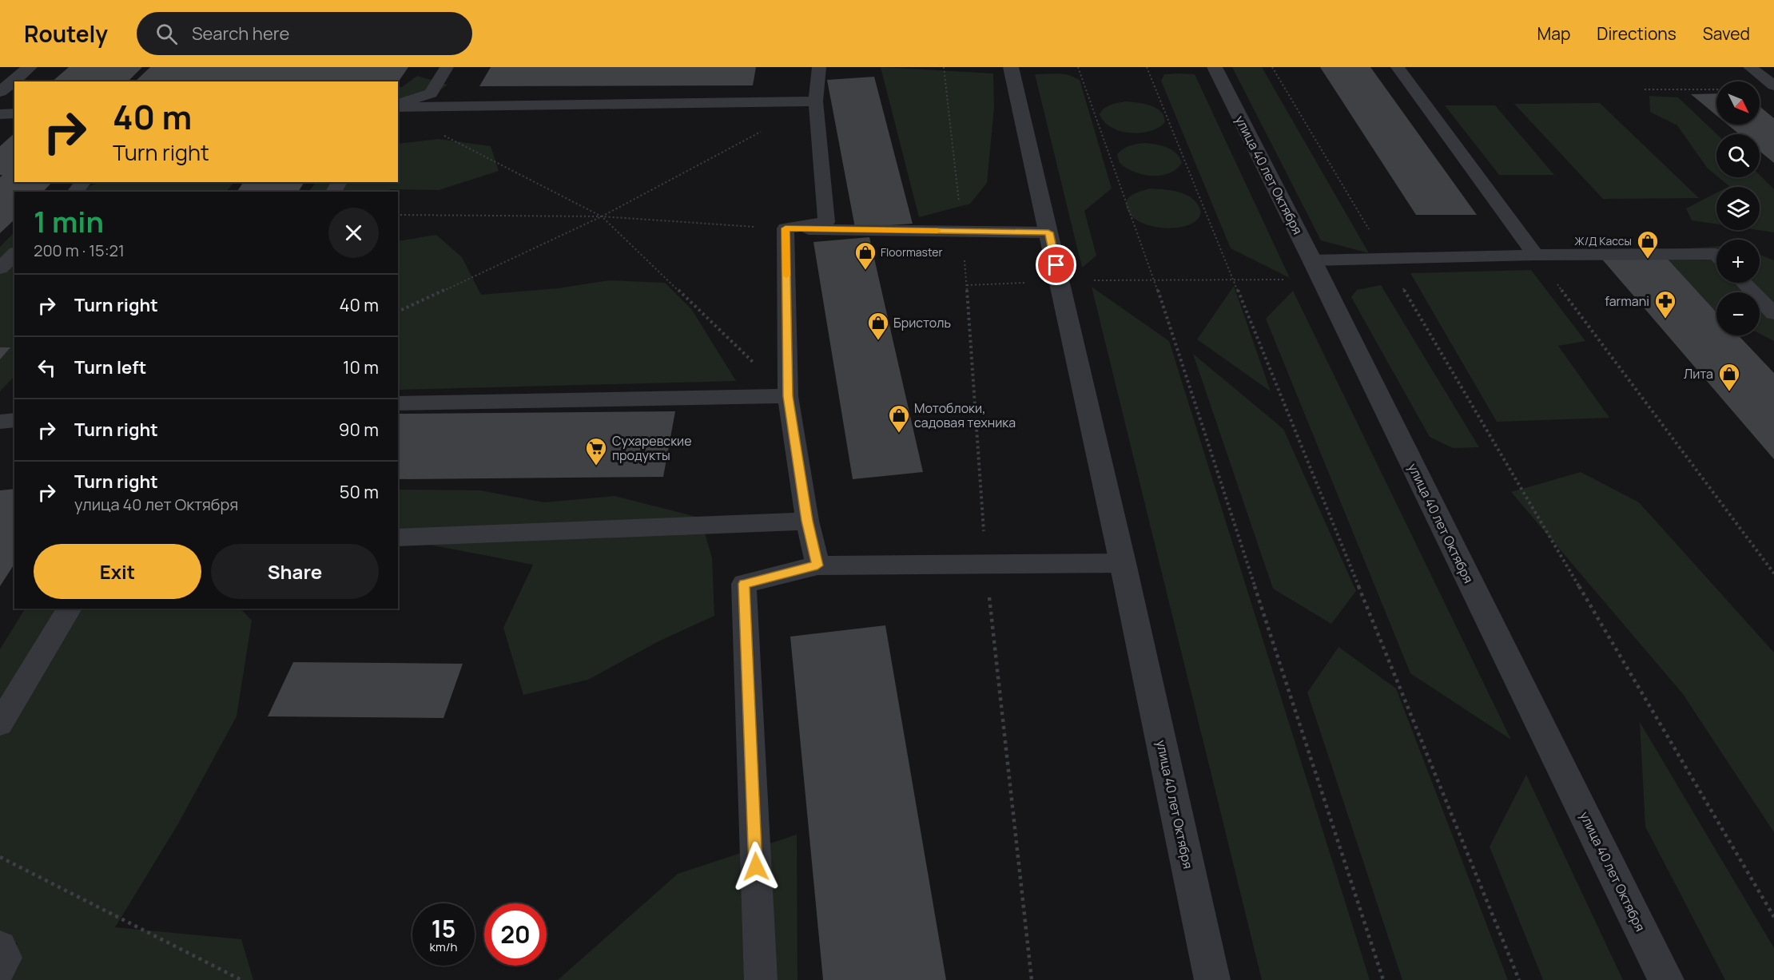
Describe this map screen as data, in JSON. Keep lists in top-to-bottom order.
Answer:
{
  "streets": {
    "street": ["улица 40 лет Октября"]
  },
  "places": {
    "shop": [
      "Ж/Д Кассы",
      "Floormaster",
      "Бристоль",
      "Лита",
      "Мотоблоки, садовая техника"
    ],
    "pharmacy": ["farmani"],
    "supermarket": ["Сухаревские продукты"]
  },
  "north": "bottom right",
  "page": {
    "header": "Routely",
    "search": "Search here",
    "nav": ["Map", "Directions", "Saved"],
    "map_buttons": ["+", "−"],
    "turn": ["40 m", "Turn right"],
    "heading": ["1 min", "200 m · 15:21"],
    "list": [
      {
        "name": "Turn right",
        "value": "40 m"
      },
      {
        "name": "Turn left",
        "value": "10 m"
      },
      {
        "name": "Turn right",
        "value": "90 m"
      },
      {
        "name": "Turn right",
        "note": "улица 40 лет Октября",
        "value": "50 m"
      }
    ],
    "buttons": ["Exit", "Share"],
    "speed": "15 km/h",
    "limit": "20"
  }
}
